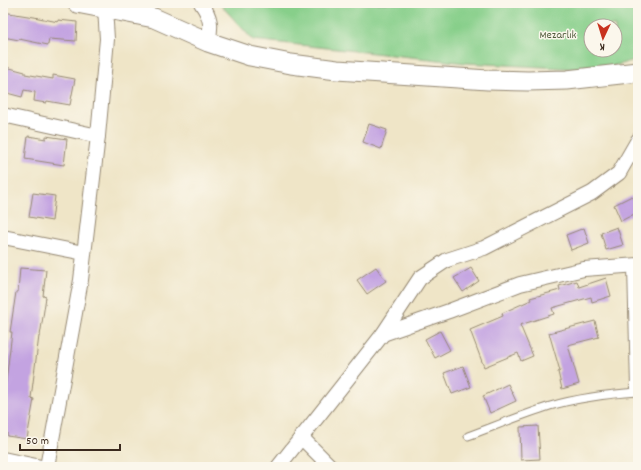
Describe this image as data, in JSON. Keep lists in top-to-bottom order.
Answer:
{
  "parks": ["Mezarlık"],
  "scale_bar": "50 m",
  "north": "bottom"
}
